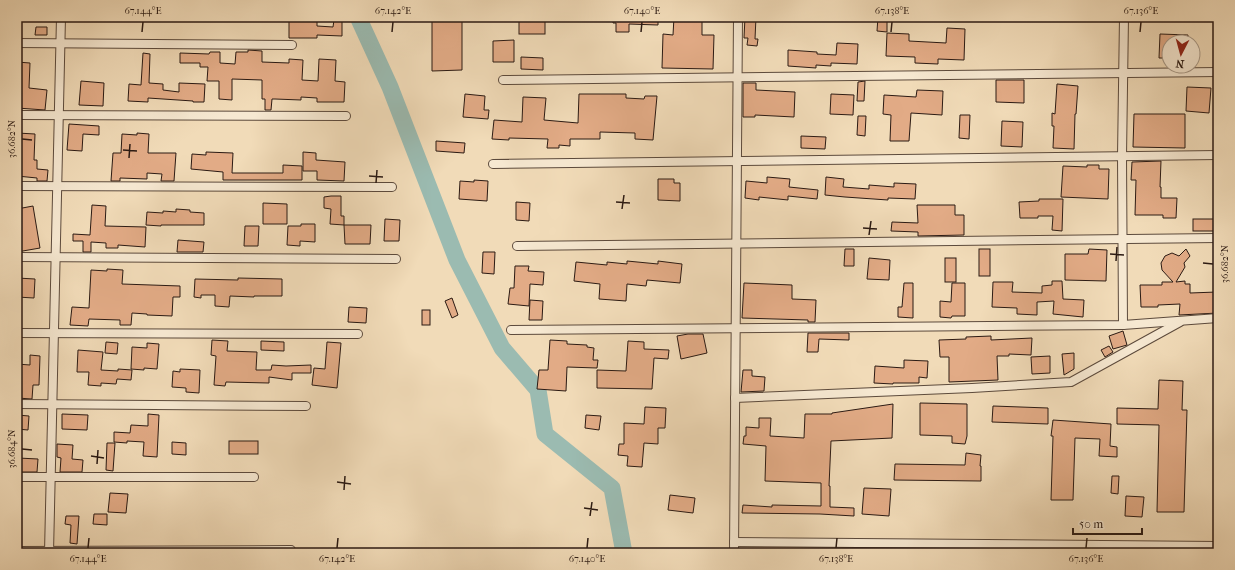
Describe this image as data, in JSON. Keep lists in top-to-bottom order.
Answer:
{
  "scale_bar": "50 m",
  "north": "bottom",
  "coordinates": [
    "67.144°E",
    "67.142°E",
    "67.140°E",
    "67.138°E",
    "67.136°E",
    "36.682°N",
    "36.684°N"
  ]
}
